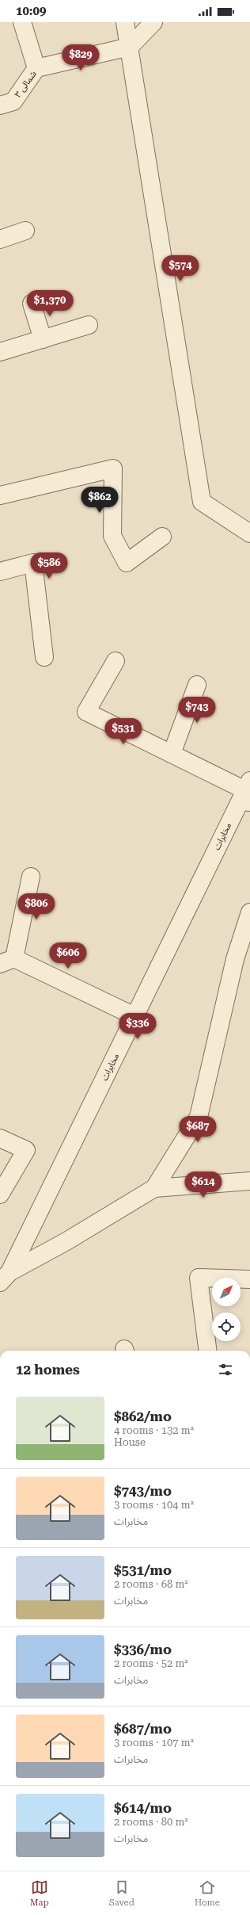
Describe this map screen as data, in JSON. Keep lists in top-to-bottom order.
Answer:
{
  "streets": {
    "street": ["۳ شمالی", "مخابرات"]
  },
  "north": "top right",
  "page": {
    "status": "10:09",
    "price": [
      "$829",
      "$574",
      "$1,370",
      "$862",
      "$586",
      "$743",
      "$531",
      "$806",
      "$606",
      "$336",
      "$687",
      "$614"
    ],
    "heading": "12 homes",
    "list": [
      {
        "name": "$862/mo",
        "note": "4 rooms · 132 m² · House"
      },
      {
        "name": "$743/mo",
        "note": "3 rooms · 104 m² · مخابرات"
      },
      {
        "name": "$531/mo",
        "note": "2 rooms · 68 m² · مخابرات"
      },
      {
        "name": "$336/mo",
        "note": "2 rooms · 52 m² · مخابرات"
      },
      {
        "name": "$687/mo",
        "note": "3 rooms · 107 m² · مخابرات"
      },
      {
        "name": "$614/mo",
        "note": "2 rooms · 80 m² · مخابرات"
      }
    ],
    "tabs": ["Map", "Saved", "Home"]
  }
}
